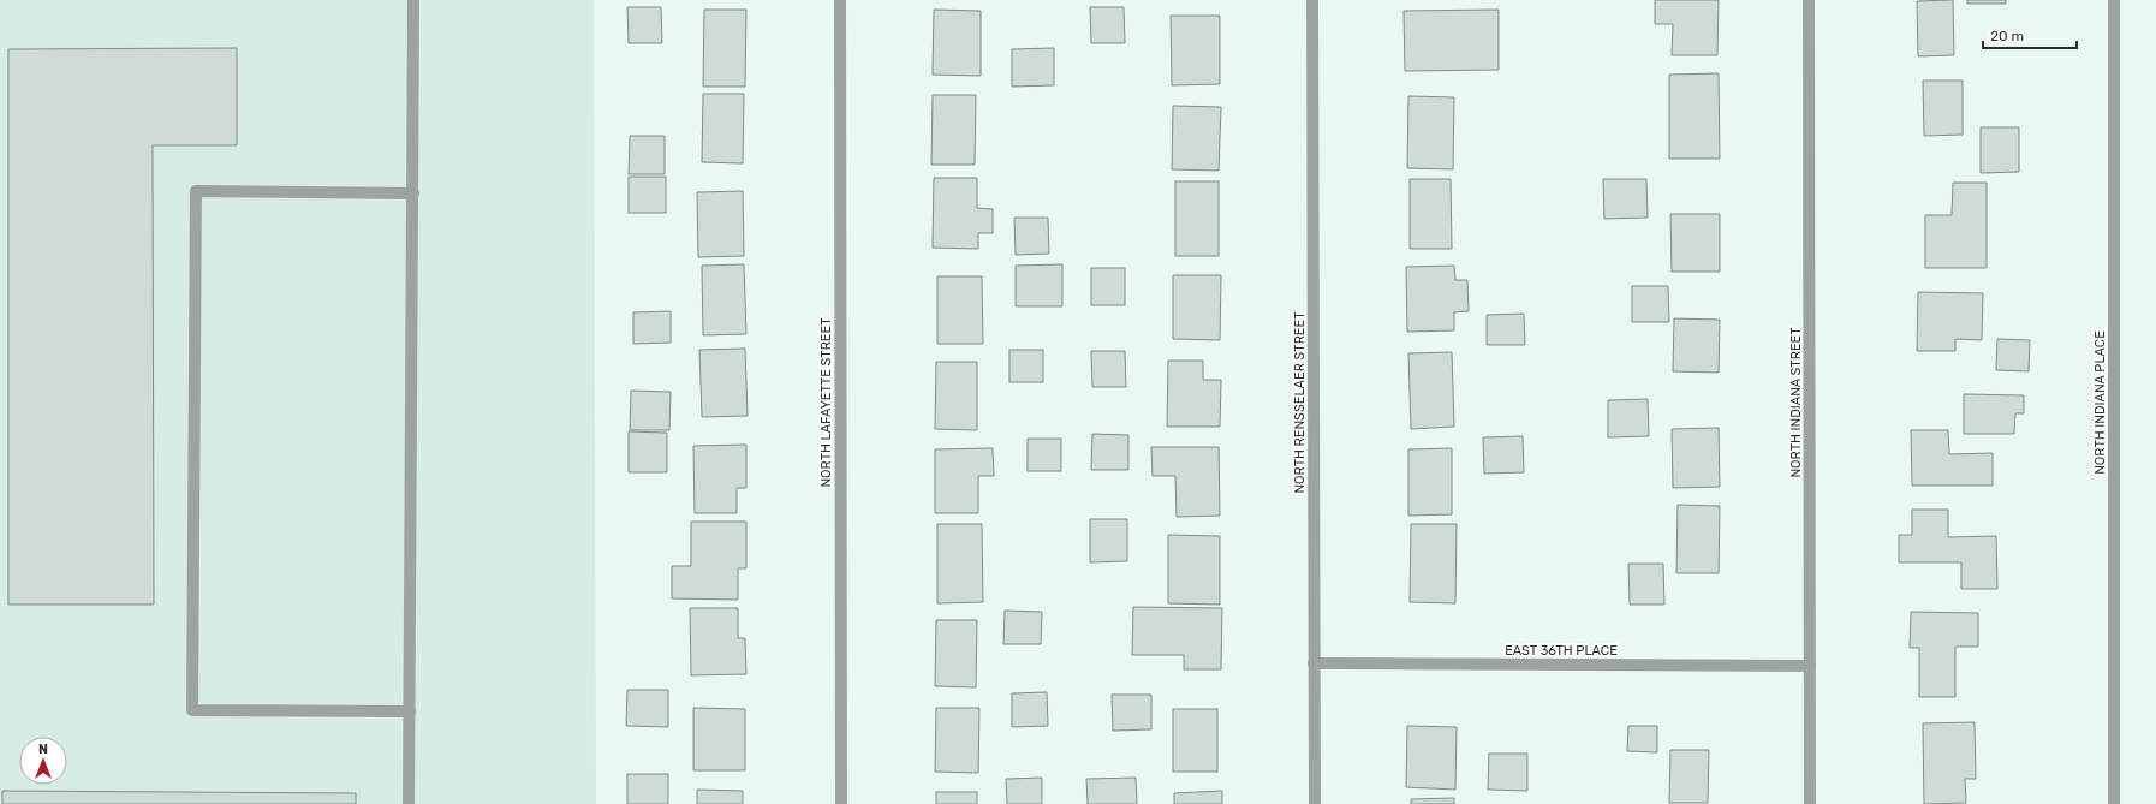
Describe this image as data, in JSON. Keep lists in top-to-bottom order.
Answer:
{
  "streets": {
    "street": [
      "NORTH LAFAYETTE STREET",
      "NORTH RENSSELAER STREET",
      "NORTH INDIANA STREET",
      "NORTH INDIANA PLACE",
      "EAST 36TH PLACE"
    ]
  },
  "crossings": [
    ["NORTH RENSSELAER STREET", "EAST 36TH PLACE"],
    ["NORTH INDIANA STREET", "EAST 36TH PLACE"]
  ],
  "scale_bar": "20 m",
  "north": "top"
}
